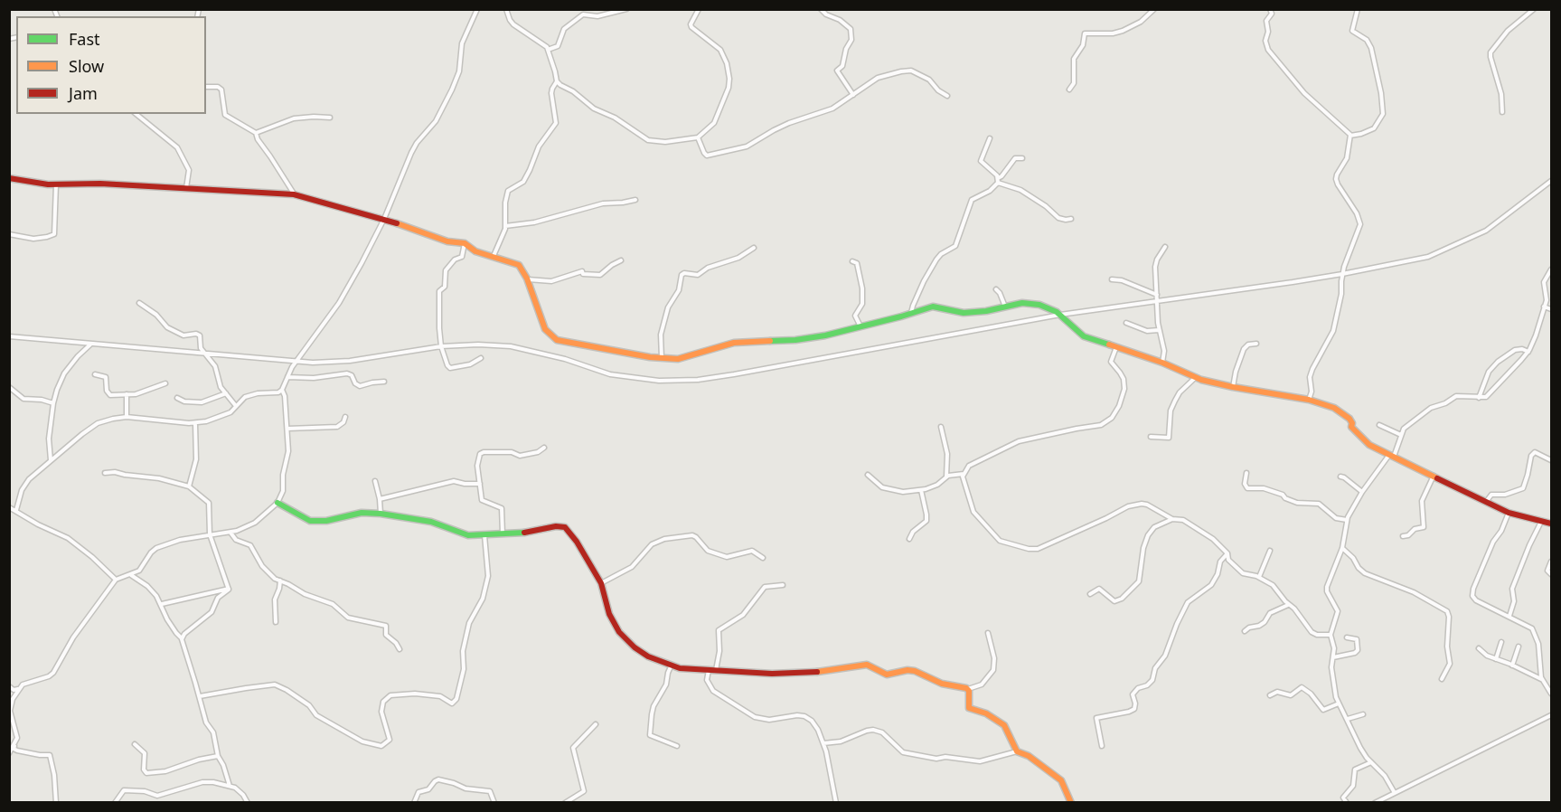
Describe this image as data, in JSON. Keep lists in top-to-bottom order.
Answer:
{
  "legend": ["Fast", "Slow", "Jam"]
}
